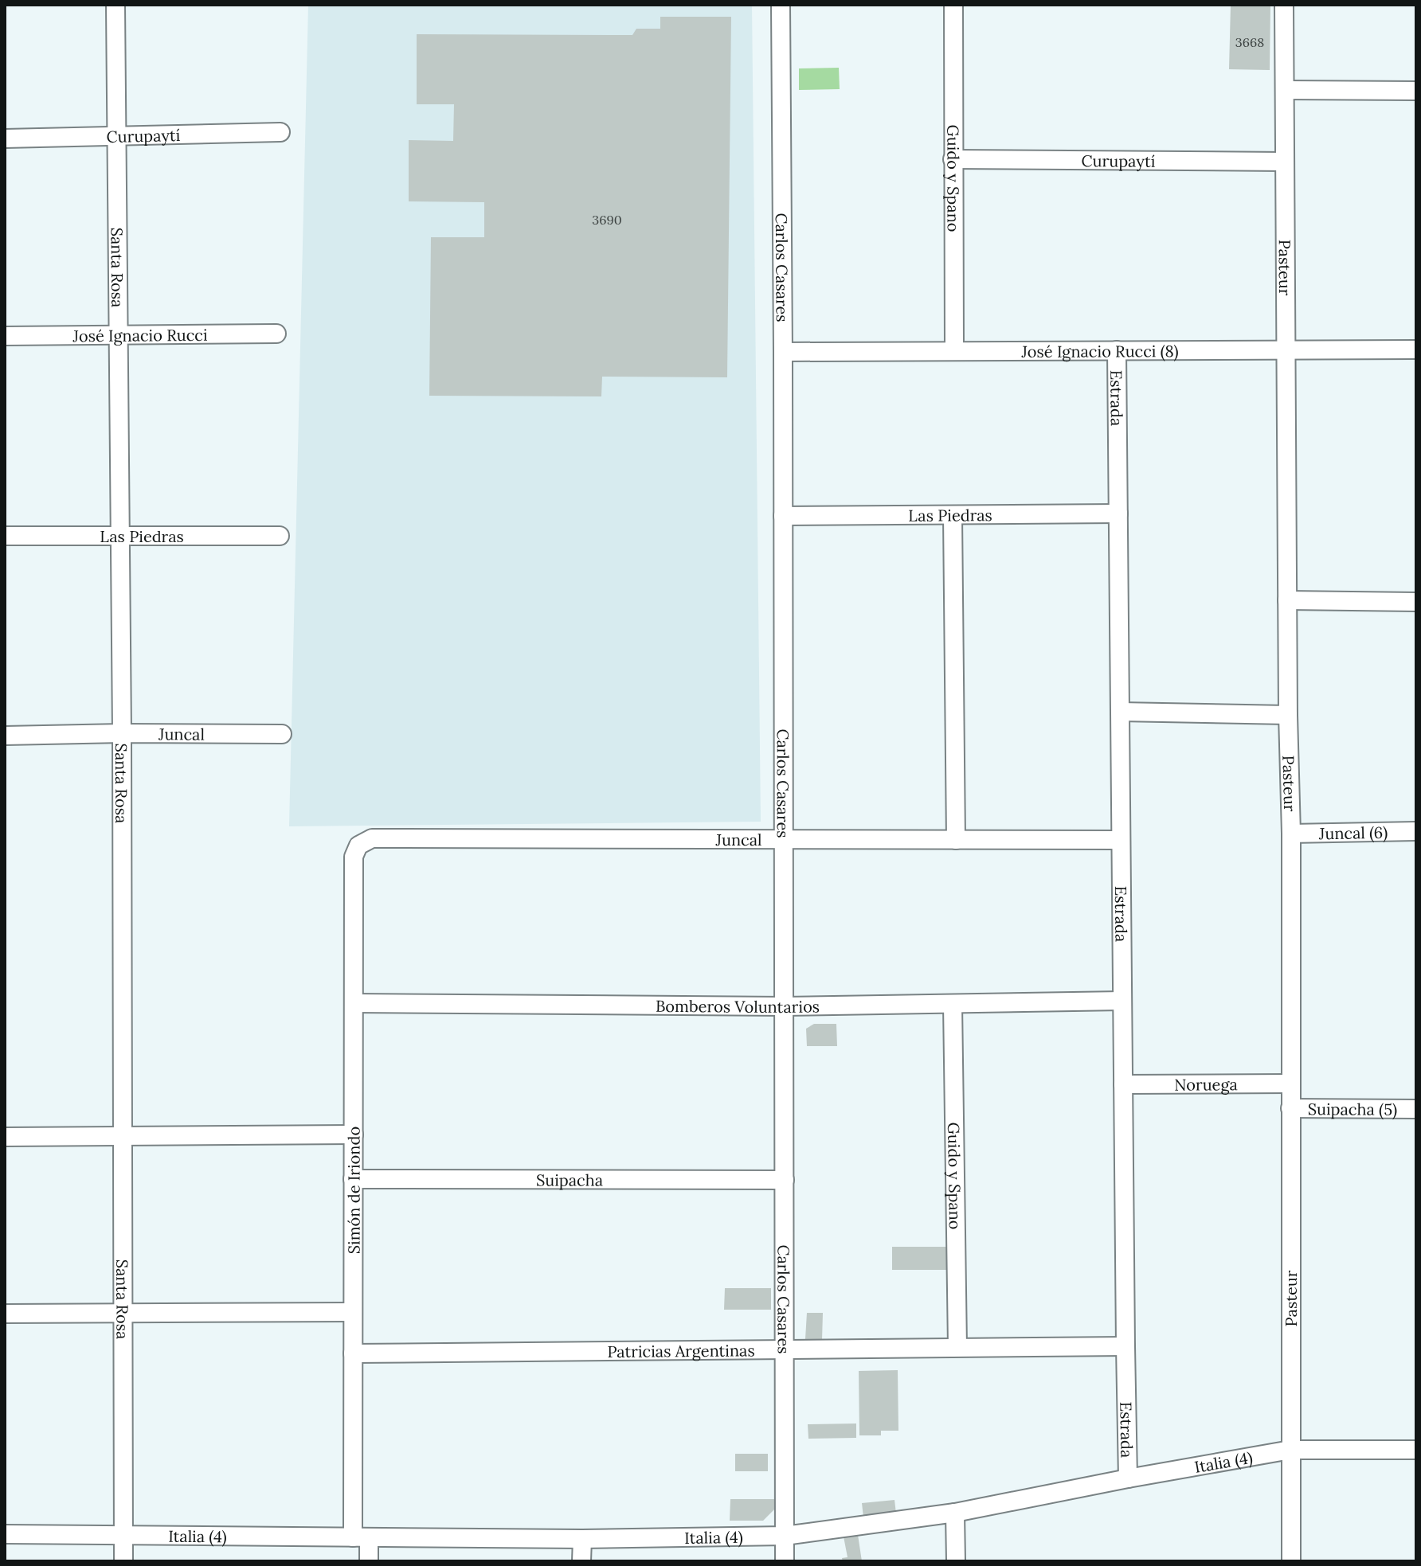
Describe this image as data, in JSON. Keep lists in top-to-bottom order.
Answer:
{
  "streets": {
    "street": [
      "Curupaytí",
      "Guido y Spano",
      "Santa Rosa",
      "Carlos Casares",
      "Pasteur",
      "José Ignacio Rucci",
      "José Ignacio Rucci (8)",
      "Estrada",
      "Las Piedras",
      "Juncal",
      "Juncal (6)",
      "Bomberos Voluntarios",
      "Noruega",
      "Suipacha (5)",
      "Suipacha",
      "Simón de Iriondo",
      "Patricias Argentinas",
      "Italia (4)"
    ]
  },
  "crossings": [
    ["Curupaytí", "Guido y Spano"],
    ["Curupaytí", "Santa Rosa"],
    ["Curupaytí", "Pasteur"],
    ["Guido y Spano", "José Ignacio Rucci (8)"],
    ["Guido y Spano", "Bomberos Voluntarios"],
    ["Guido y Spano", "Patricias Argentinas"],
    ["Santa Rosa", "José Ignacio Rucci"],
    ["Santa Rosa", "Las Piedras"],
    ["Santa Rosa", "Juncal"],
    ["Santa Rosa", "Italia (4)"],
    ["Carlos Casares", "José Ignacio Rucci (8)"],
    ["Carlos Casares", "Las Piedras"],
    ["Carlos Casares", "Juncal"],
    ["Carlos Casares", "Bomberos Voluntarios"],
    ["Carlos Casares", "Suipacha"],
    ["Carlos Casares", "Patricias Argentinas"],
    ["Carlos Casares", "Italia (4)"],
    ["Pasteur", "José Ignacio Rucci (8)"],
    ["Pasteur", "Juncal (6)"],
    ["Pasteur", "Noruega"],
    ["Pasteur", "Suipacha (5)"],
    ["Pasteur", "Italia (4)"],
    ["José Ignacio Rucci (8)", "Estrada"],
    ["Estrada", "Las Piedras"],
    ["Estrada", "Juncal"],
    ["Estrada", "Bomberos Voluntarios"],
    ["Estrada", "Noruega"],
    ["Estrada", "Patricias Argentinas"],
    ["Estrada", "Italia (4)"],
    ["Juncal", "Simón de Iriondo"],
    ["Bomberos Voluntarios", "Simón de Iriondo"],
    ["Suipacha", "Simón de Iriondo"],
    ["Simón de Iriondo", "Patricias Argentinas"],
    ["Simón de Iriondo", "Italia (4)"]
  ],
  "house_numbers": ["3668", "3690"]
}
